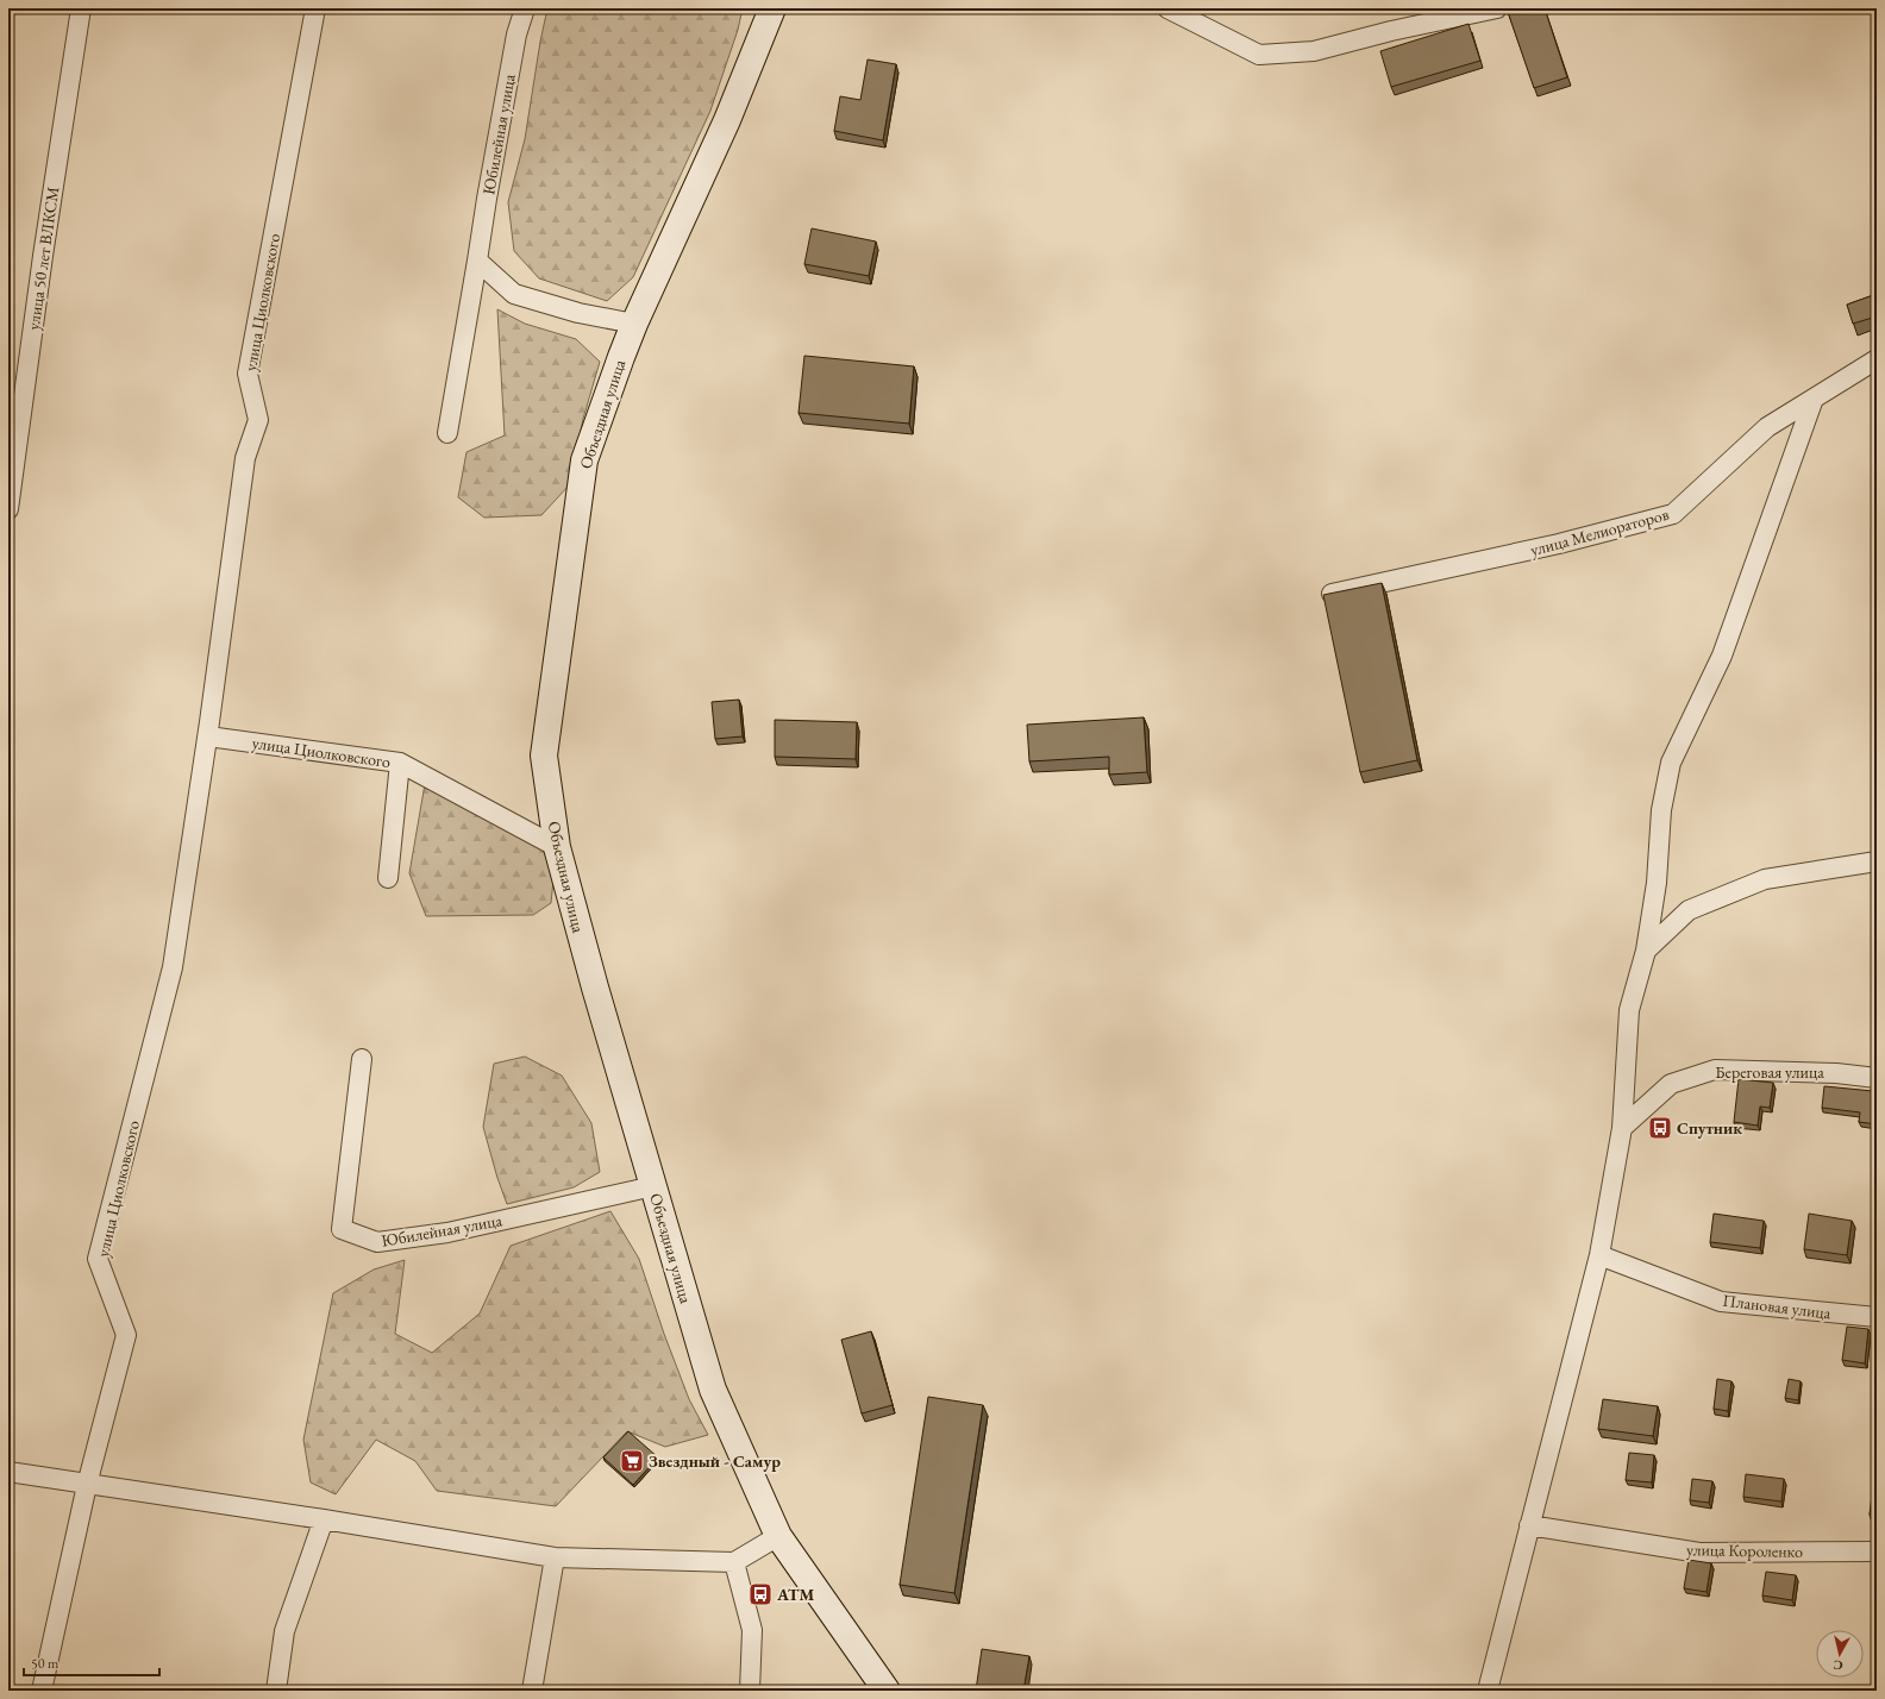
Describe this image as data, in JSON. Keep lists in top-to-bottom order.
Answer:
{
  "streets": {
    "main road": ["Объездная улица"],
    "street": [
      "Юбилейная улица",
      "улица 50 лет ВЛКСМ",
      "улица Циолковского",
      "улица Мелиораторов",
      "Береговая улица",
      "Плановая улица",
      "улица Короленко"
    ]
  },
  "crossings": [
    ["Юбилейная улица", "Объездная улица"],
    ["улица Циолковского", "Объездная улица"]
  ],
  "places": {
    "bus stop": ["Спутник", "АТМ"],
    "supermarket": ["Звездный - Самур"]
  },
  "scale_bar": "50 m",
  "north": "bottom"
}
